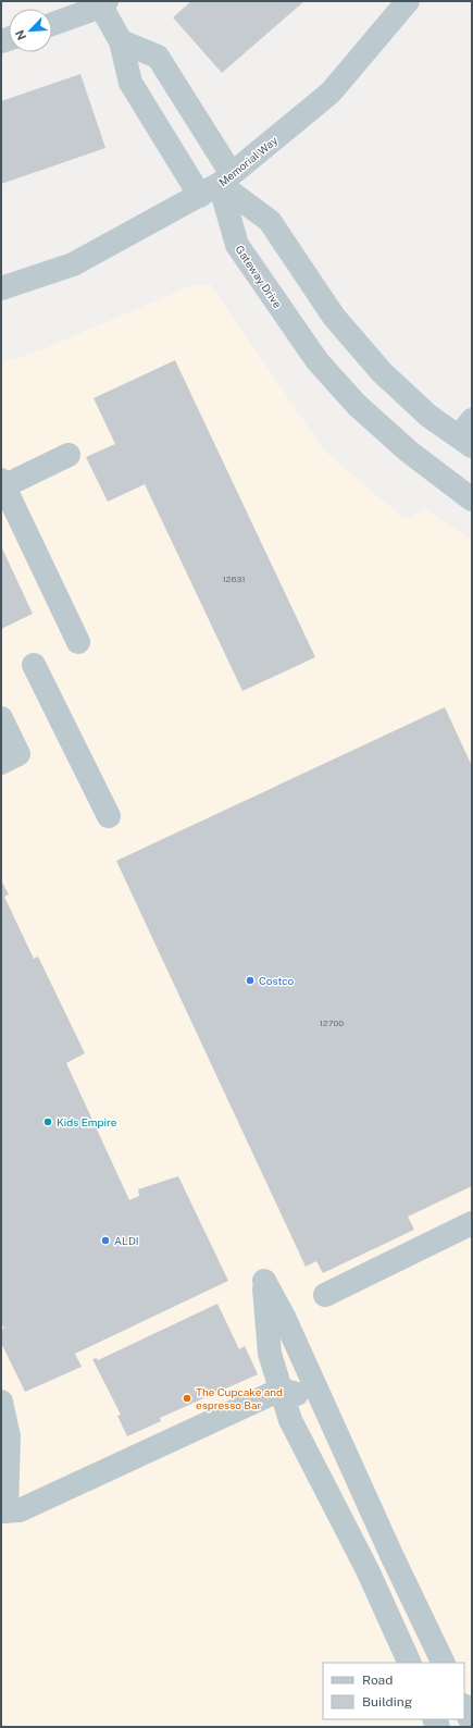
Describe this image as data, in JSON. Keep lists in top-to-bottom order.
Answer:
{
  "streets": {
    "street": ["Memorial Way", "Gateway Drive"]
  },
  "crossings": [
    ["Memorial Way", "Gateway Drive"]
  ],
  "places": [
    "Costco",
    "Kids Empire",
    "ALDI",
    "The Cupcake and espresso Bar"
  ],
  "house_numbers": ["12631", "12700"],
  "legend": ["Road", "Building"],
  "north": "bottom left"
}
